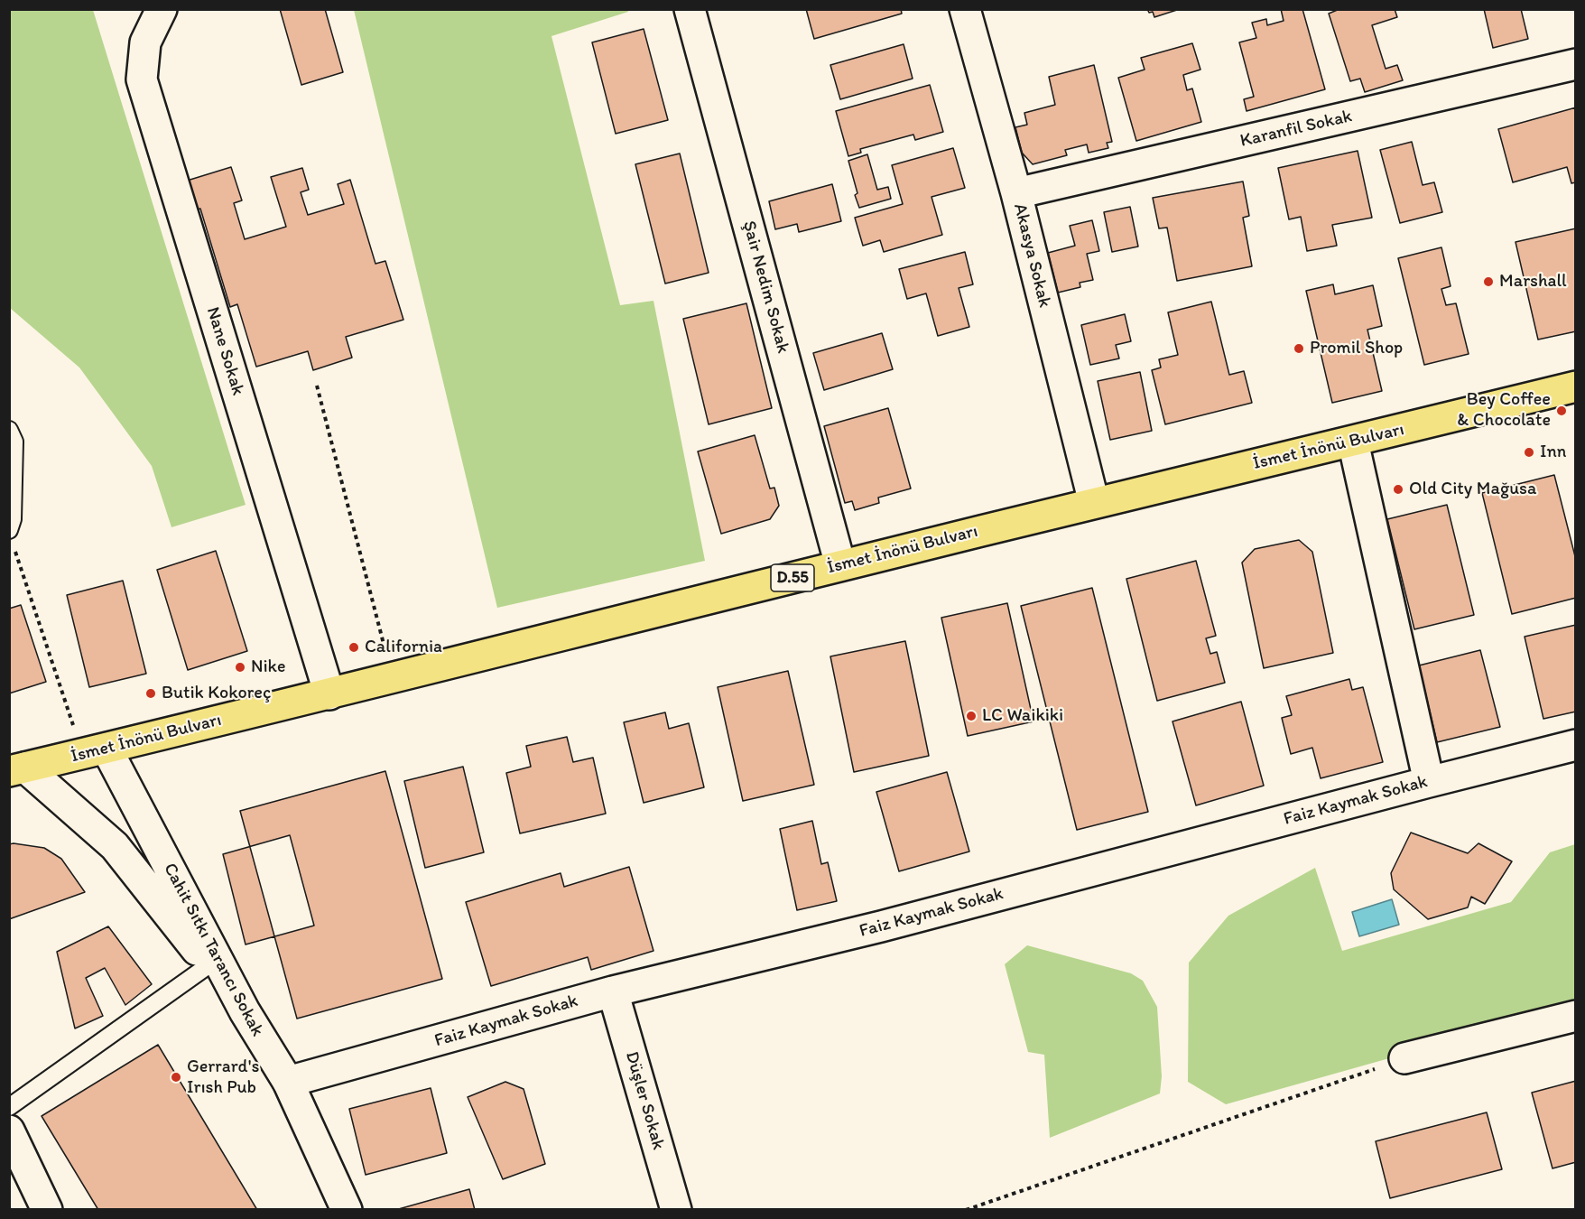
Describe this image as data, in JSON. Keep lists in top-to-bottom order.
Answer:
{
  "streets": {
    "main road": ["İsmet İnönü Bulvarı", "D.55"],
    "street": [
      "Karanfil Sokak",
      "Akasya Sokak",
      "Şair Nedim Sokak",
      "Nane Sokak",
      "Faiz Kaymak Sokak",
      "Cahit Sıtkı Tarancı Sokak",
      "Düşler Sokak"
    ]
  },
  "crossings": [
    ["Karanfil Sokak", "Akasya Sokak"],
    ["Akasya Sokak", "İsmet İnönü Bulvarı"],
    ["Şair Nedim Sokak", "İsmet İnönü Bulvarı"],
    ["Nane Sokak", "İsmet İnönü Bulvarı"],
    ["İsmet İnönü Bulvarı", "Cahit Sıtkı Tarancı Sokak"],
    ["Faiz Kaymak Sokak", "Cahit Sıtkı Tarancı Sokak"],
    ["Faiz Kaymak Sokak", "Düşler Sokak"]
  ],
  "places": [
    "Marshall",
    "Promil Shop",
    "Bey Coffee & Chocolate",
    "Inn",
    "Old City Mağusa",
    "California",
    "Nike",
    "Butik Kokoreç",
    "LC Waikiki",
    "Gerrard's Irısh Pub"
  ]
}
